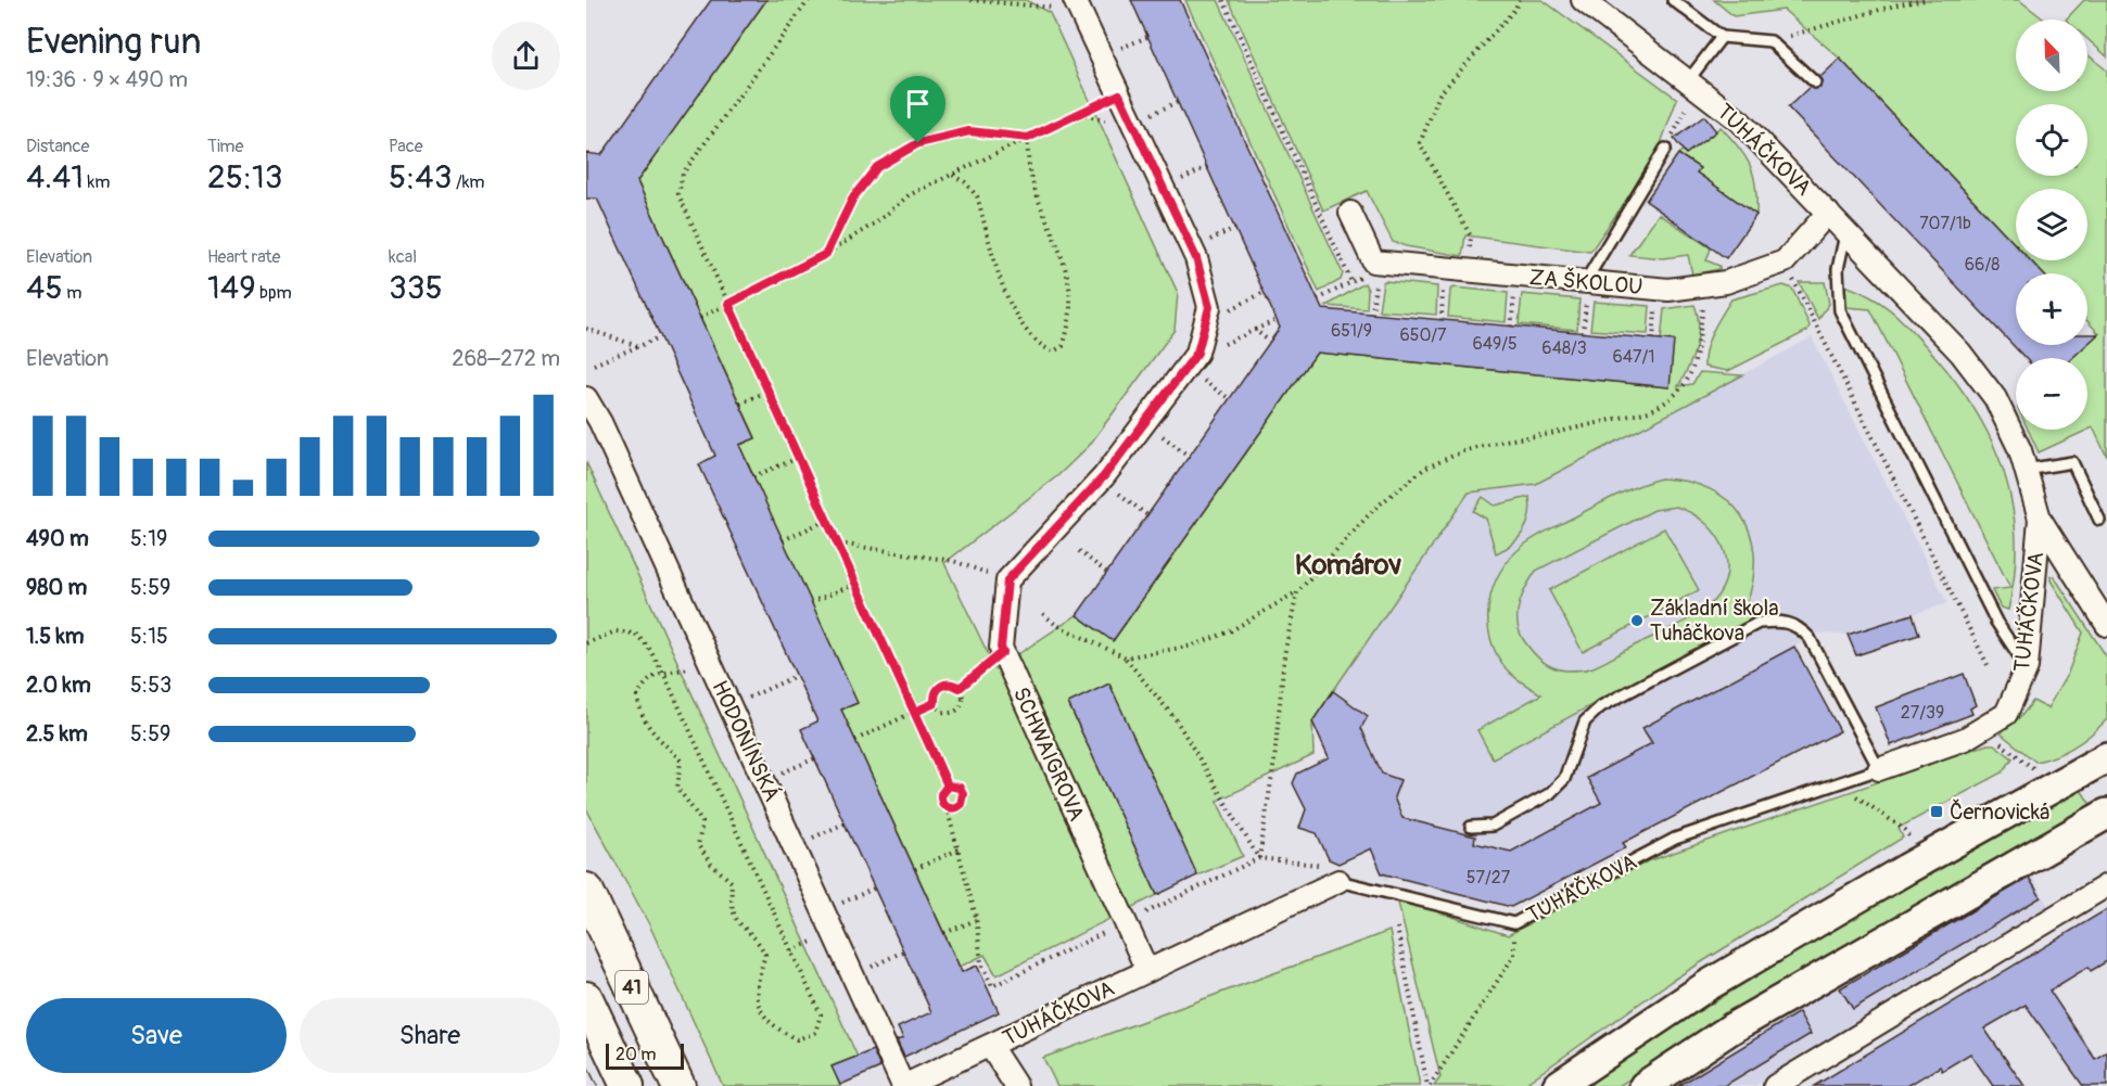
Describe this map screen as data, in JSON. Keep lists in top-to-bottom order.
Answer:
{
  "streets": {
    "main road": ["41"],
    "street": [
      "TUHÁČKOVA",
      "ZA ŠKOLOU",
      "HODONÍNSKÁ",
      "SCHWAIGROVA"
    ]
  },
  "crossings": [
    ["TUHÁČKOVA", "ZA ŠKOLOU"],
    ["TUHÁČKOVA", "HODONÍNSKÁ"],
    ["TUHÁČKOVA", "SCHWAIGROVA"]
  ],
  "districts": ["Komárov"],
  "places": {
    "other": ["Základní škola Tuháčkova"],
    "transit": ["Černovická"]
  },
  "house_numbers": [
    "707/1b",
    "66/8",
    "651/9",
    "650/7",
    "649/5",
    "648/3",
    "647/1",
    "27/39",
    "57/27"
  ],
  "scale_bar": "20 m",
  "north": "top left",
  "page": {
    "heading": ["Evening run", "19:36 · 9 × 490 m"],
    "map_buttons": ["+", "−"],
    "stats": [
      ["Distance", "4.41 km"],
      ["Time", "25:13"],
      ["Pace", "5:43 /km"],
      ["Elevation", "45 m"],
      ["Heart rate", "149 bpm"],
      ["kcal", "335"]
    ],
    "chart": ["Elevation", "268–272 m"],
    "list": [
      {
        "name": "490 m",
        "note": "5:19"
      },
      {
        "name": "980 m",
        "note": "5:59"
      },
      {
        "name": "1.5 km",
        "note": "5:15"
      },
      {
        "name": "2.0 km",
        "note": "5:53"
      },
      {
        "name": "2.5 km",
        "note": "5:59"
      }
    ],
    "buttons": ["Save", "Share"],
    "scale": "20 m"
  }
}
